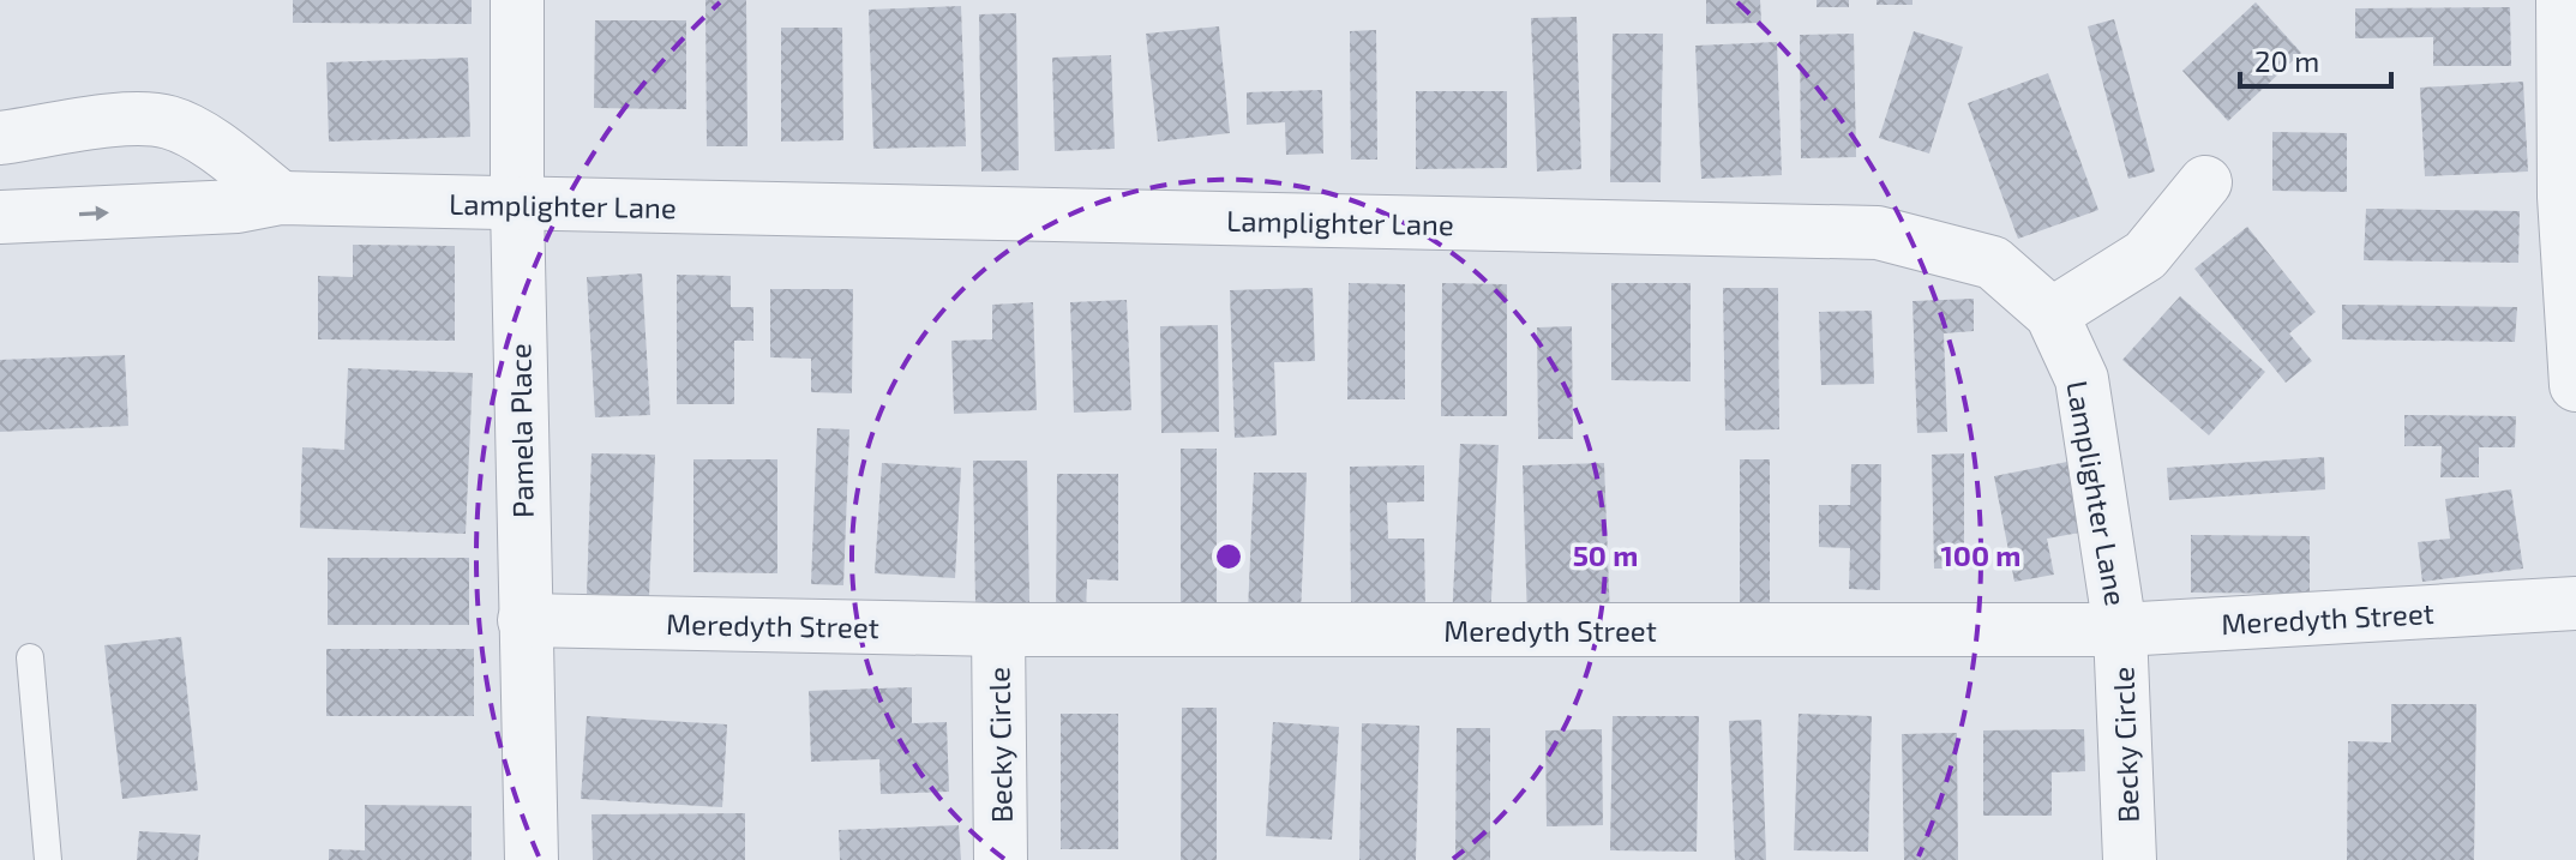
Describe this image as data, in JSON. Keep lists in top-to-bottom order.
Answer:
{
  "streets": {
    "street": [
      "Lamplighter Lane",
      "Pamela Place",
      "Meredyth Street",
      "Becky Circle"
    ]
  },
  "crossings": [
    ["Lamplighter Lane", "Pamela Place"],
    ["Lamplighter Lane", "Meredyth Street"],
    ["Lamplighter Lane", "Becky Circle"],
    ["Pamela Place", "Meredyth Street"],
    ["Meredyth Street", "Becky Circle"]
  ],
  "scale_bar": "20 m",
  "rings": ["50 m", "100 m"]
}
